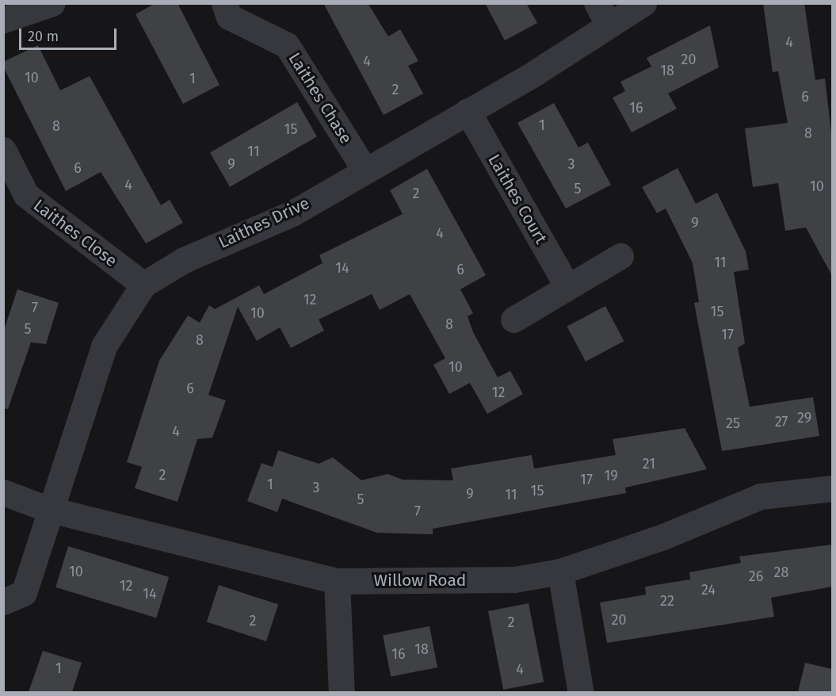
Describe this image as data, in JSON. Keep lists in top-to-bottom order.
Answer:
{
  "streets": {
    "street": [
      "Laithes Chase",
      "Laithes Court",
      "Laithes Drive",
      "Laithes Close",
      "Willow Road"
    ]
  },
  "crossings": [
    ["Laithes Chase", "Laithes Drive"],
    ["Laithes Court", "Laithes Drive"],
    ["Laithes Drive", "Laithes Close"],
    ["Laithes Drive", "Willow Road"]
  ],
  "house_numbers": [
    "4",
    "20",
    "4",
    "18",
    "10",
    "1",
    "2",
    "6",
    "16",
    "1",
    "8",
    "15",
    "8",
    "11",
    "9",
    "3",
    "6",
    "4",
    "10",
    "5",
    "2",
    "9",
    "4",
    "11",
    "14",
    "6",
    "12",
    "7",
    "15",
    "10",
    "8",
    "5",
    "17",
    "8",
    "10",
    "6",
    "12",
    "29",
    "27",
    "25",
    "4",
    "21",
    "2",
    "19",
    "17",
    "1",
    "3",
    "15",
    "9",
    "11",
    "5",
    "7",
    "10",
    "28",
    "26",
    "12",
    "24",
    "14",
    "22",
    "20",
    "2",
    "2",
    "18",
    "16",
    "1",
    "4"
  ],
  "scale_bar": "20 m"
}
